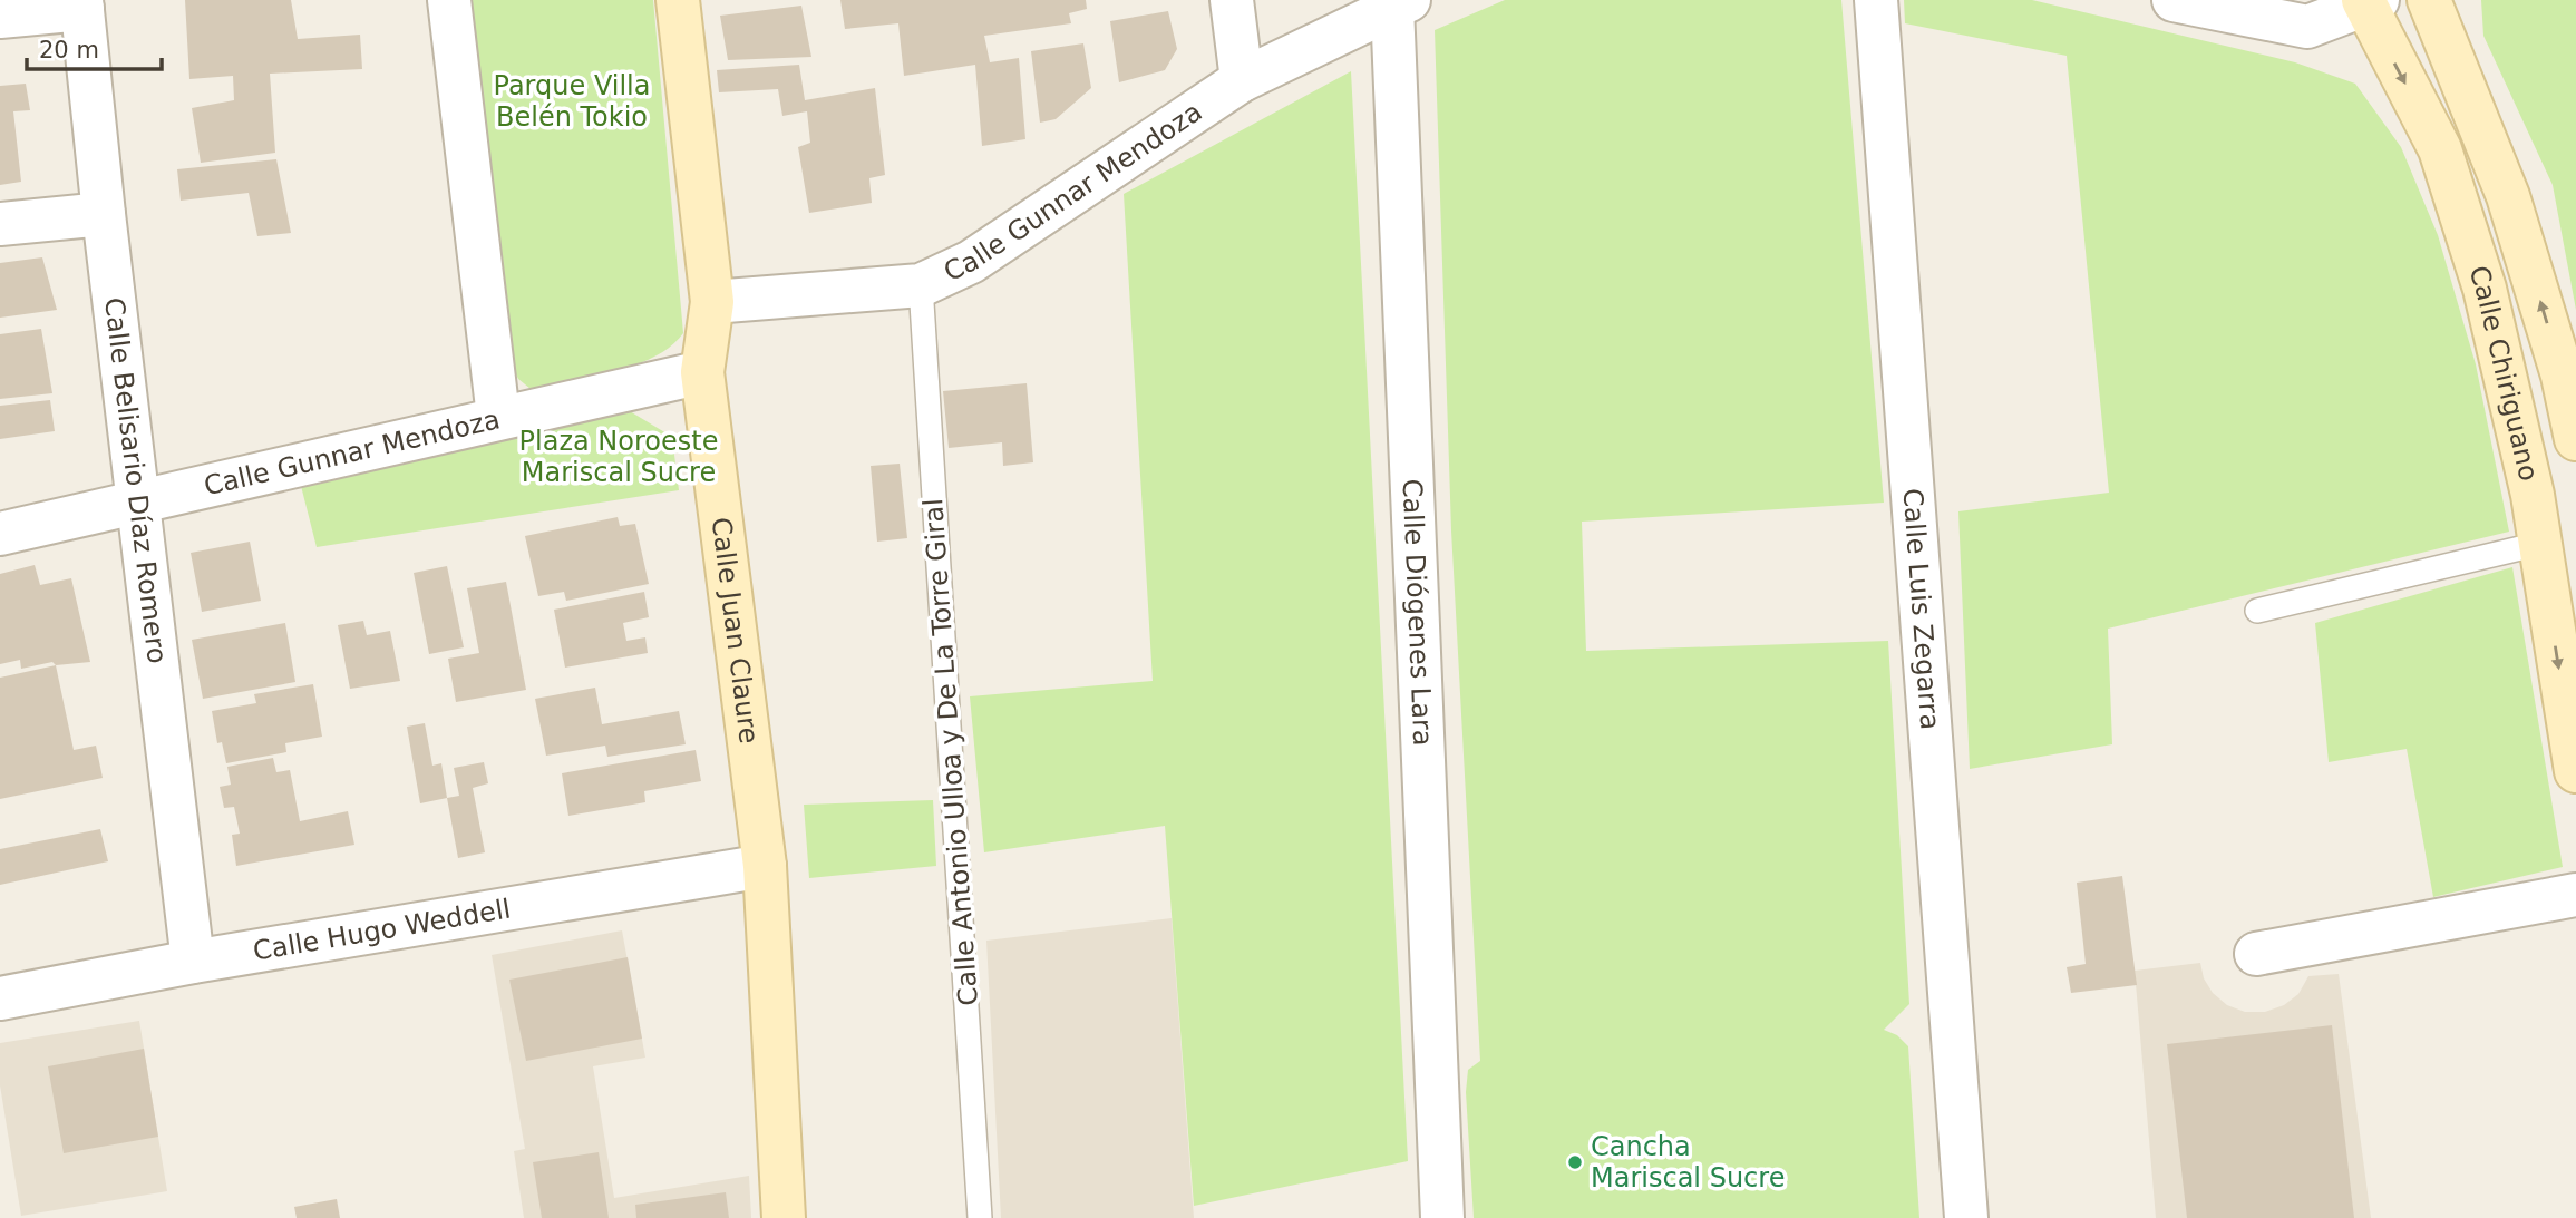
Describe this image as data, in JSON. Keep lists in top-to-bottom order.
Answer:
{
  "streets": {
    "street": [
      "Calle Gunnar Mendoza",
      "Calle Chiriguano",
      "Calle Belisario Díaz Romero",
      "Calle Luis Zegarra",
      "Calle Diógenes Lara",
      "Calle Juan Claure",
      "Calle Hugo Weddell"
    ],
    "lane": ["Calle Antonio Ulloa y De La Torre Giral"]
  },
  "crossings": [
    ["Calle Gunnar Mendoza", "Calle Belisario Díaz Romero"],
    ["Calle Gunnar Mendoza", "Calle Diógenes Lara"],
    ["Calle Gunnar Mendoza", "Calle Juan Claure"],
    ["Calle Gunnar Mendoza", "Calle Antonio Ulloa y De La Torre Giral"],
    ["Calle Belisario Díaz Romero", "Calle Hugo Weddell"],
    ["Calle Juan Claure", "Calle Hugo Weddell"]
  ],
  "parks": ["Parque Villa Belén Tokio", "Plaza Noroeste Mariscal Sucre"],
  "places": ["Cancha Mariscal Sucre"],
  "scale_bar": "20 m"
}
